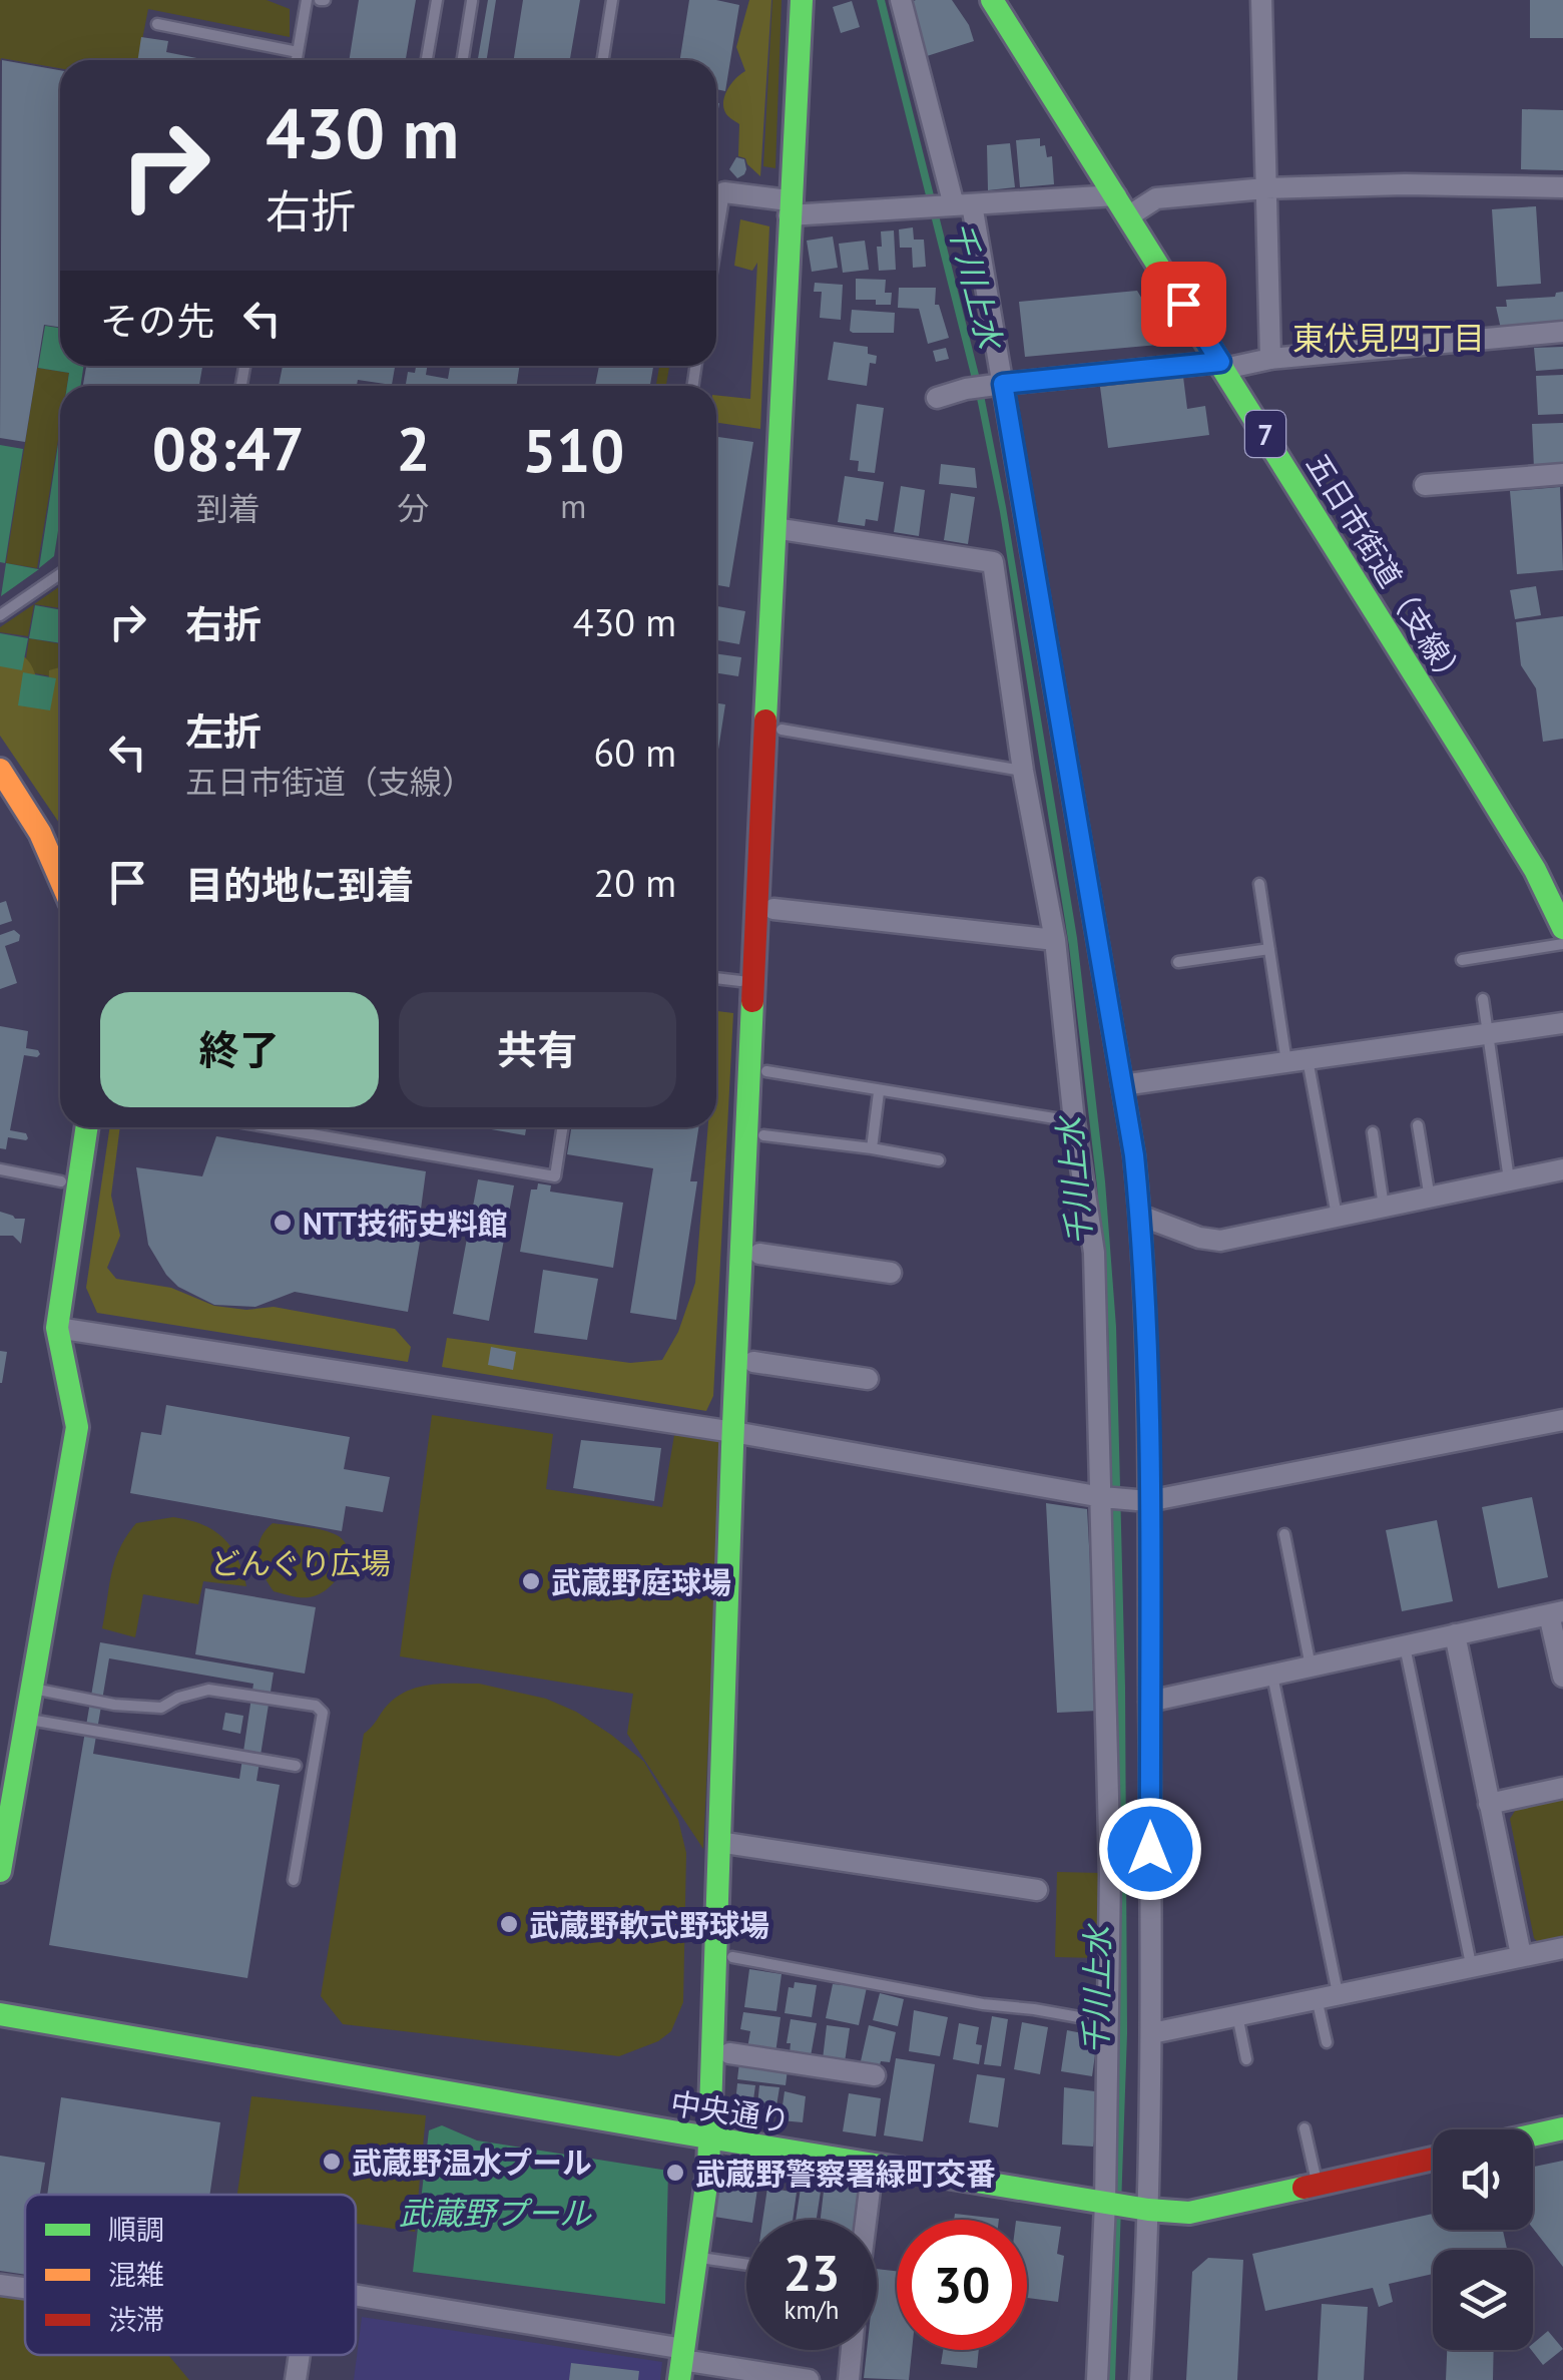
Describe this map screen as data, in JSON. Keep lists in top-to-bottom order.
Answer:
{
  "streets": {
    "street": ["7", "五日市街道（支線）", "中央通り"]
  },
  "districts": ["東伏見四丁目"],
  "water": ["千川上水", "武蔵野プール"],
  "parks": ["どんぐり広場"],
  "places": [
    "NTT技術史料館",
    "武蔵野庭球場",
    "武蔵野軟式野球場",
    "武蔵野温水プール",
    "武蔵野警察署緑町交番"
  ],
  "legend": ["順調", "混雑", "渋滞"],
  "page": {
    "turn": ["430 m", "右折"],
    "then": "その先",
    "eta": [
      "08:47",
      "到着",
      "2",
      "分",
      "510",
      "m"
    ],
    "list": [
      {
        "name": "右折",
        "value": "430 m"
      },
      {
        "name": "左折",
        "note": "五日市街道（支線）",
        "value": "60 m"
      },
      {
        "name": "目的地に到着",
        "value": "20 m"
      }
    ],
    "buttons": ["終了", "共有"],
    "speed": "23 km/h",
    "limit": "30"
  }
}
